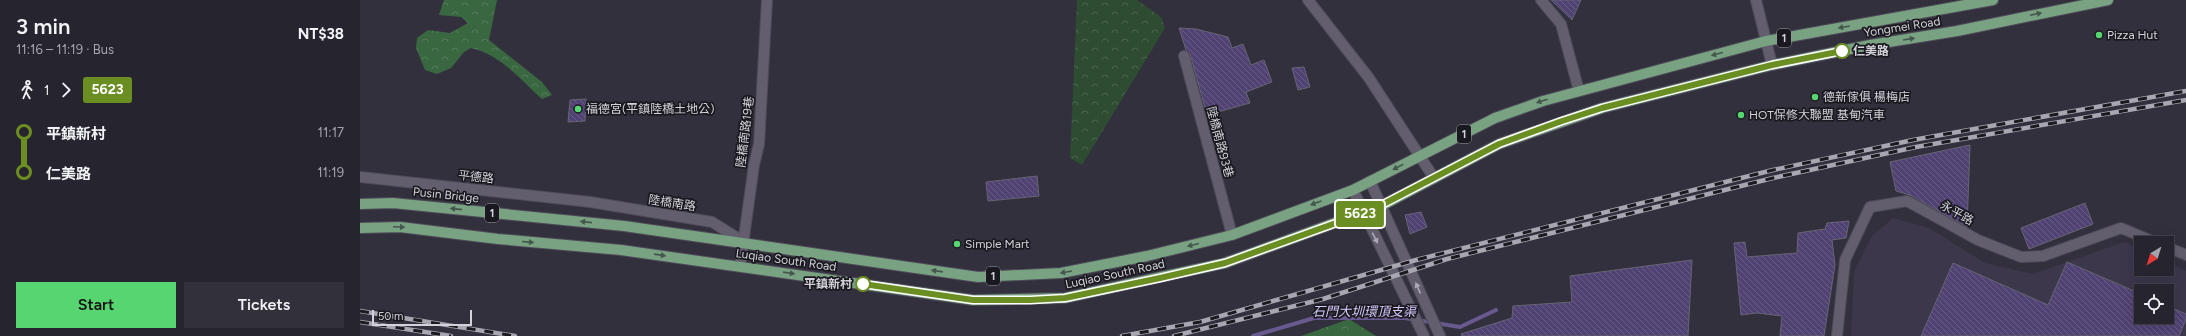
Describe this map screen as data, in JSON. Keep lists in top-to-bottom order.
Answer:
{
  "streets": {
    "main road": [
      "Yongmei Road",
      "1",
      "Pusin Bridge",
      "Luqiao South Road"
    ],
    "street": [
      "陸橋南路19巷",
      "陸橋南路93巷",
      "平德路",
      "陸橋南路",
      "永平路"
    ]
  },
  "crossings": [
    ["Yongmei Road", "Luqiao South Road"],
    ["陸橋南路19巷", "陸橋南路"],
    ["陸橋南路19巷", "Luqiao South Road"],
    ["陸橋南路93巷", "Luqiao South Road"],
    ["平德路", "陸橋南路"],
    ["Pusin Bridge", "Luqiao South Road"],
    ["陸橋南路", "Luqiao South Road"]
  ],
  "one_way": ["Pusin Bridge"],
  "water": ["石門大圳環頂支渠"],
  "places": [
    "Pizza Hut",
    "仁美路",
    "德新傢俱 楊梅店",
    "福德宮(平鎮陸橋土地公)",
    "HOT保修大聯盟 基甸汽車",
    "Simple Mart",
    "平鎮新村"
  ],
  "lines": ["bus line 5623"],
  "scale_bar": "50 m",
  "north": "bottom left",
  "page": {
    "heading": ["3 min", "11:16 – 11:19 · Bus", "NT$38"],
    "on_map": "5623",
    "legs": ["1", "5623"],
    "list": [
      {
        "name": "平鎮新村",
        "value": "11:17"
      },
      {
        "name": "仁美路",
        "value": "11:19"
      }
    ],
    "buttons": ["Start", "Tickets"],
    "scale": "50 m"
  }
}
